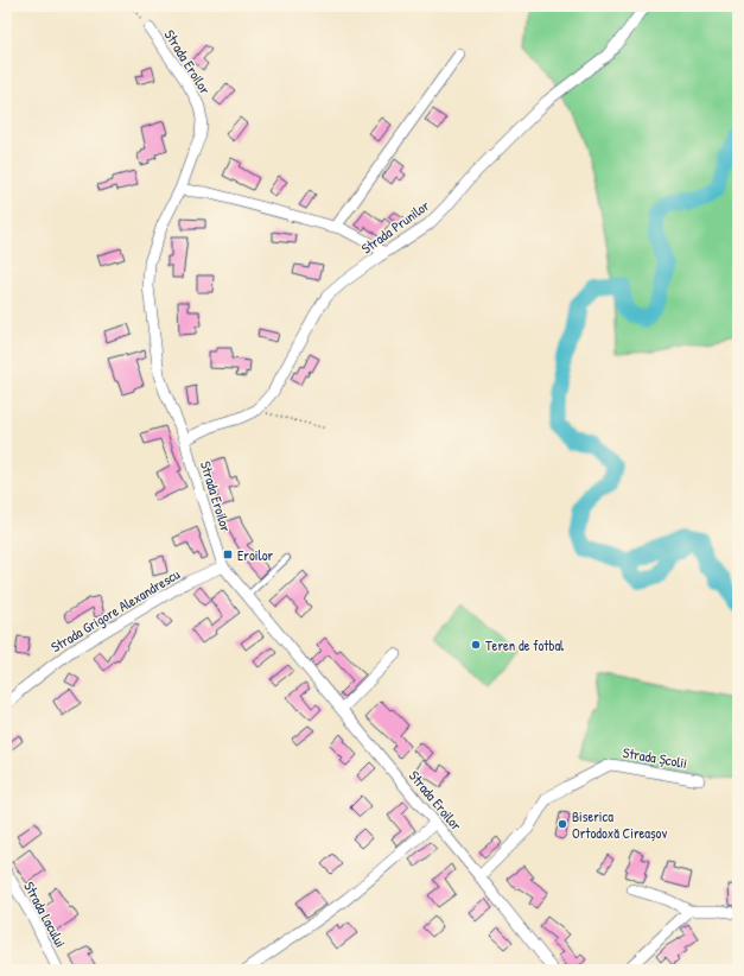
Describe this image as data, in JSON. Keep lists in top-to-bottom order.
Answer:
{
  "streets": {
    "street": [
      "Strada Eroilor",
      "Strada Prunilor",
      "Strada Grigore Alexandrescu",
      "Strada Școlii",
      "Strada Lacului"
    ]
  },
  "crossings": [
    ["Strada Eroilor", "Strada Prunilor"],
    ["Strada Eroilor", "Strada Grigore Alexandrescu"],
    ["Strada Eroilor", "Strada Școlii"]
  ],
  "places": {
    "transit": ["Eroilor"],
    "other": ["Teren de fotbal", "Biserica Ortodoxă Cireașov"]
  }
}
